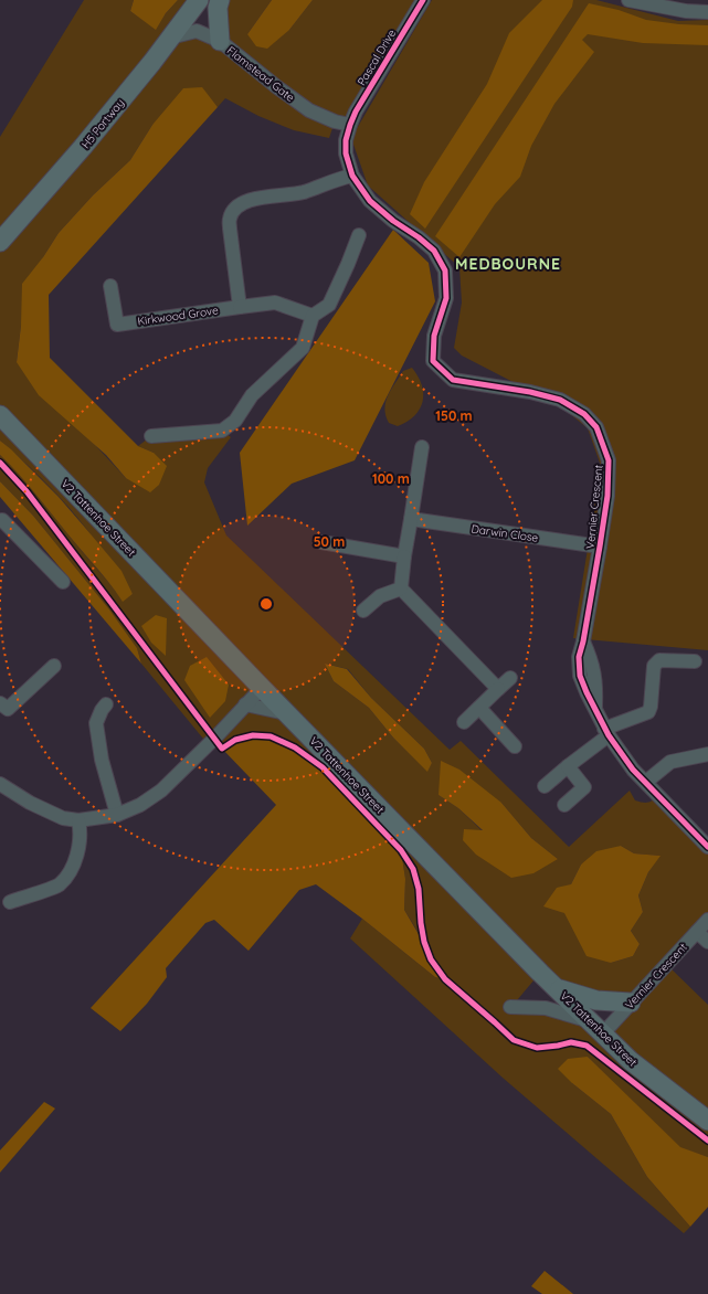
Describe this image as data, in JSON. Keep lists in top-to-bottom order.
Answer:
{
  "streets": {
    "street": [
      "Pascal Drive",
      "Flamstead Gate",
      "H5 Portway",
      "Kirkwood Grove",
      "Vernier Crescent",
      "V2 Tattenhoe Street",
      "Darwin Close"
    ]
  },
  "crossings": [
    ["Pascal Drive", "Flamstead Gate"],
    ["Pascal Drive", "Vernier Crescent"],
    ["Flamstead Gate", "H5 Portway"],
    ["Flamstead Gate", "Vernier Crescent"],
    ["Vernier Crescent", "V2 Tattenhoe Street"],
    ["Vernier Crescent", "Darwin Close"]
  ],
  "districts": ["MEDBOURNE"],
  "rings": ["150 m", "100 m", "50 m"]
}
